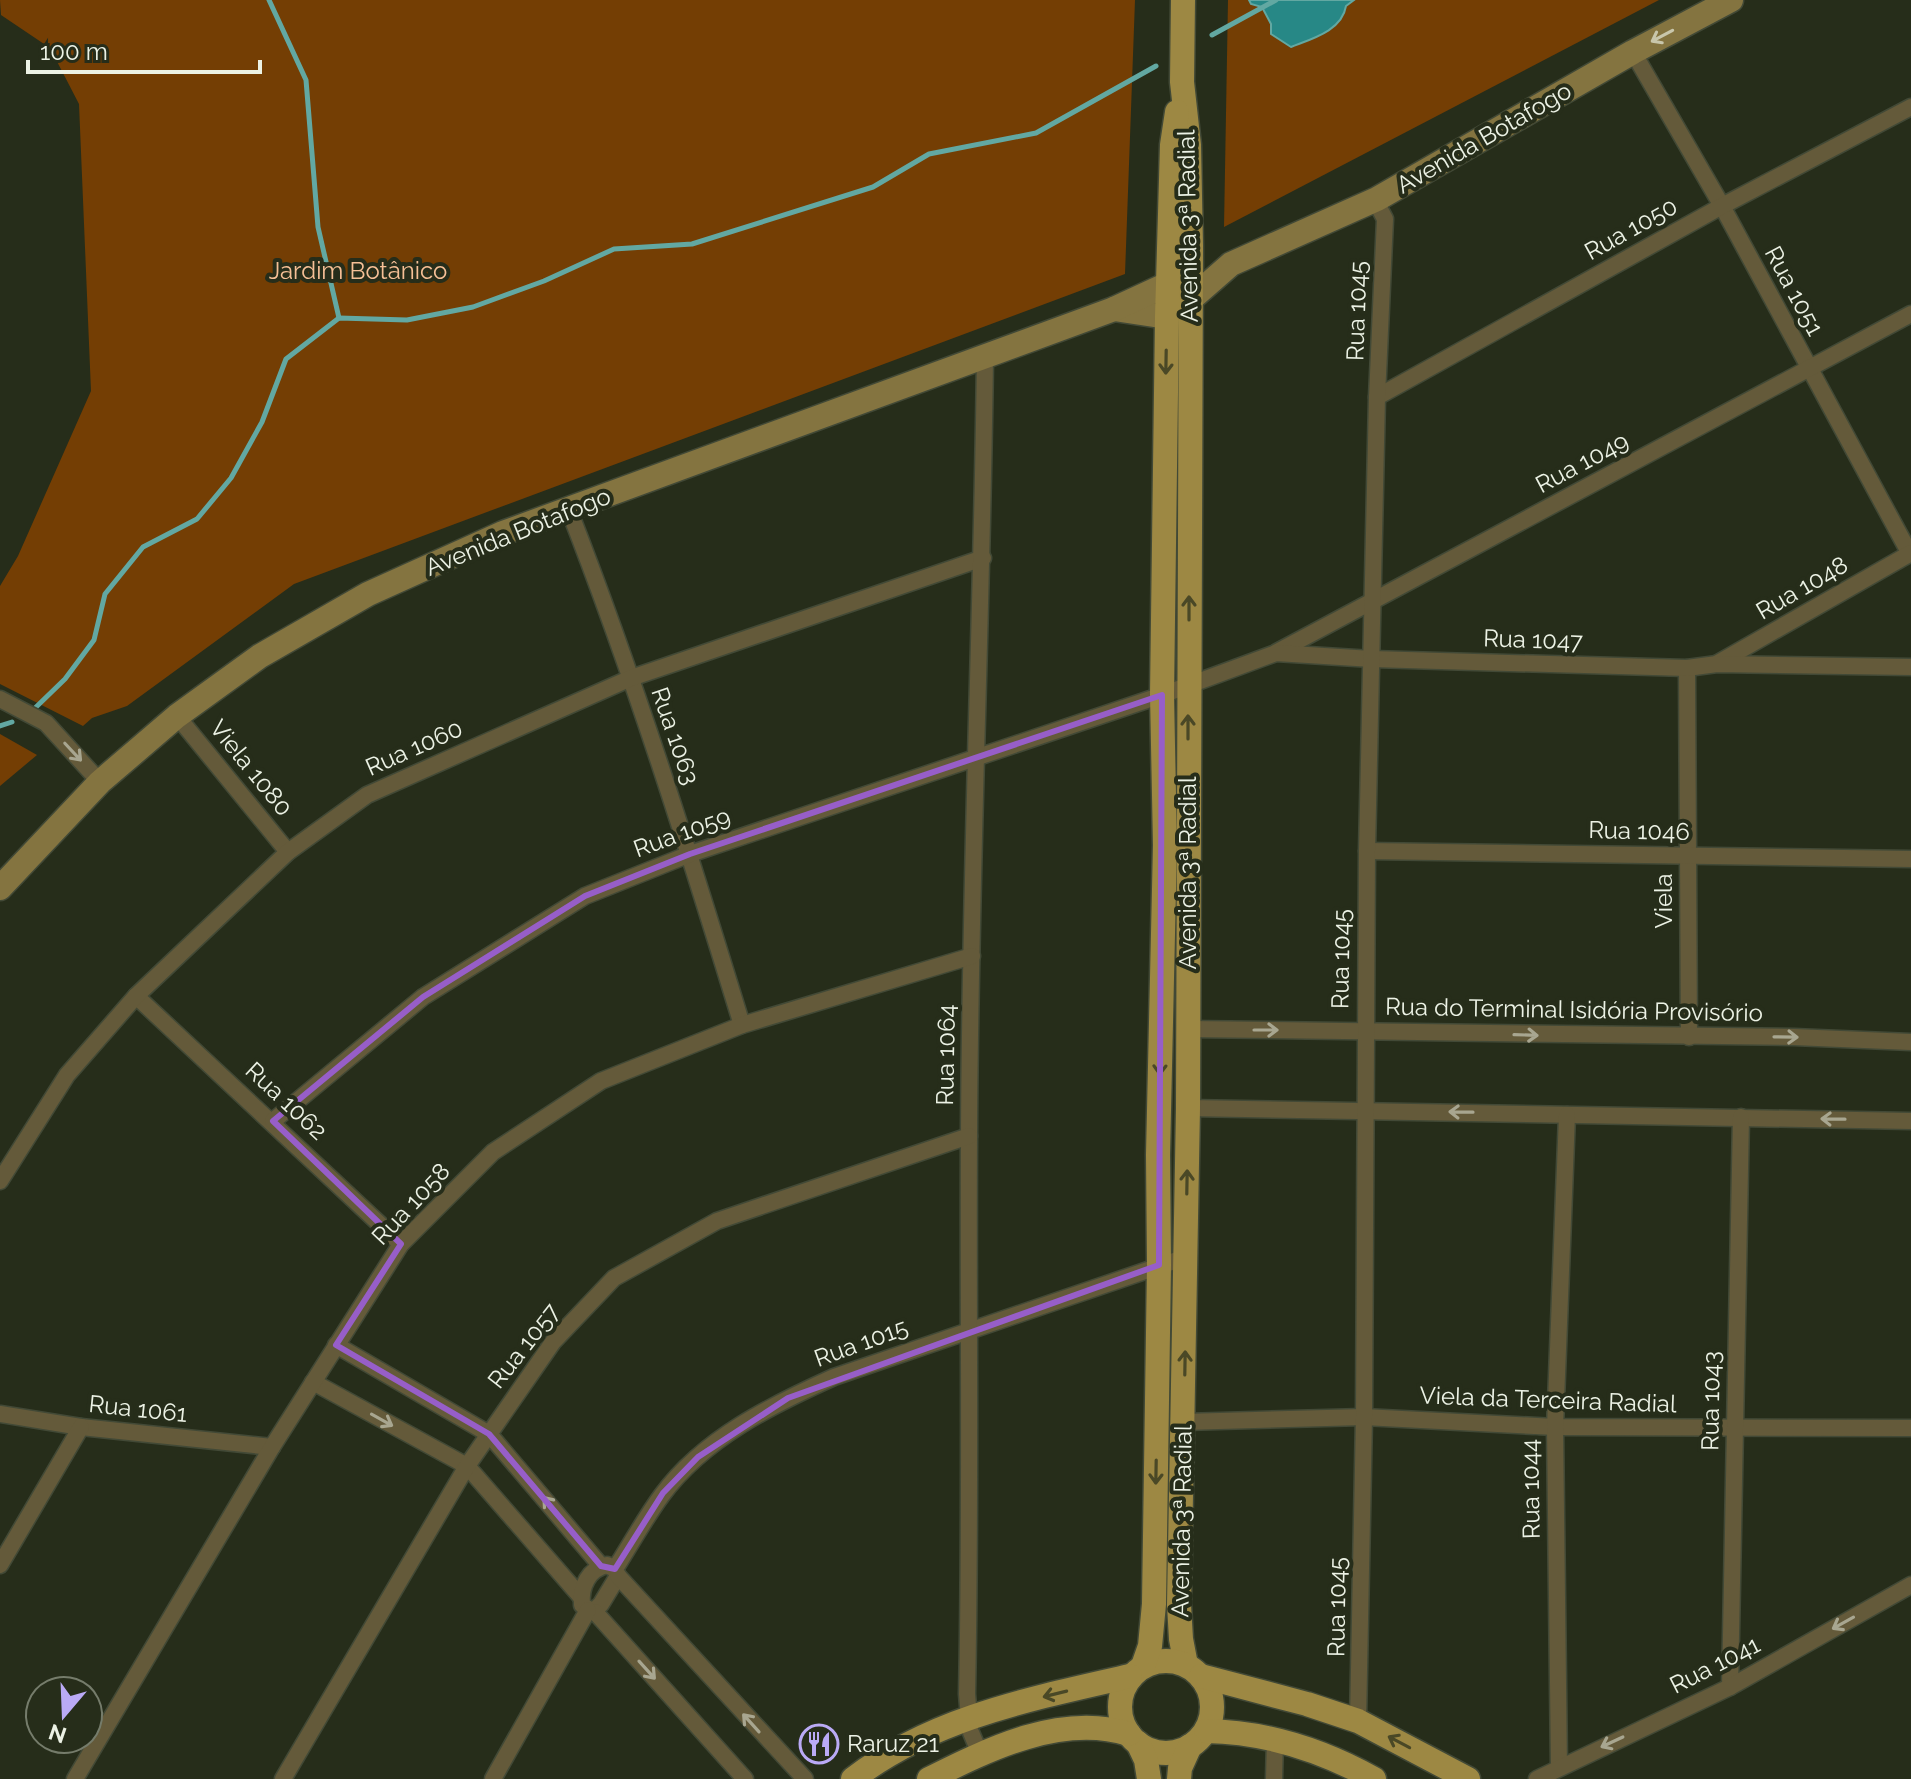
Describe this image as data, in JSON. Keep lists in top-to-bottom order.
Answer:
{
  "streets": {
    "main road": ["Avenida 3ª Radial"],
    "street": [
      "Avenida Botafogo",
      "Rua 1050",
      "Rua 1051",
      "Rua 1045",
      "Rua 1049",
      "Rua 1048",
      "Rua 1047",
      "Rua 1063",
      "Rua 1060",
      "Viela 1080",
      "Rua 1046",
      "Rua 1059",
      "Viela",
      "Rua do Terminal Isidória Provisório",
      "Rua 1064",
      "Rua 1062",
      "Rua 1058",
      "Rua 1015",
      "Rua 1057",
      "Viela da Terceira Radial",
      "Rua 1043",
      "Rua 1061",
      "Rua 1044",
      "Rua 1041"
    ]
  },
  "crossings": [
    ["Avenida Botafogo", "Avenida 3ª Radial"],
    ["Avenida Botafogo", "Rua 1051"],
    ["Avenida Botafogo", "Rua 1045"],
    ["Avenida Botafogo", "Rua 1063"],
    ["Avenida Botafogo", "Viela 1080"],
    ["Avenida Botafogo", "Rua 1064"],
    ["Avenida 3ª Radial", "Rua 1047"],
    ["Avenida 3ª Radial", "Rua 1059"],
    ["Avenida 3ª Radial", "Rua do Terminal Isidória Provisório"],
    ["Avenida 3ª Radial", "Rua 1015"],
    ["Avenida 3ª Radial", "Viela da Terceira Radial"],
    ["Rua 1050", "Rua 1051"],
    ["Rua 1050", "Rua 1045"],
    ["Rua 1051", "Rua 1049"],
    ["Rua 1051", "Rua 1048"],
    ["Rua 1045", "Rua 1049"],
    ["Rua 1045", "Rua 1047"],
    ["Rua 1045", "Rua 1046"],
    ["Rua 1045", "Rua do Terminal Isidória Provisório"],
    ["Rua 1045", "Viela da Terceira Radial"],
    ["Rua 1049", "Rua 1047"],
    ["Rua 1048", "Rua 1047"],
    ["Rua 1047", "Rua 1059"],
    ["Rua 1047", "Viela"],
    ["Rua 1063", "Rua 1060"],
    ["Rua 1063", "Rua 1059"],
    ["Rua 1063", "Rua 1058"],
    ["Rua 1060", "Viela 1080"],
    ["Rua 1060", "Rua 1064"],
    ["Rua 1060", "Rua 1062"],
    ["Rua 1046", "Viela"],
    ["Rua 1059", "Rua 1064"],
    ["Rua 1059", "Rua 1062"],
    ["Viela", "Rua do Terminal Isidória Provisório"],
    ["Rua 1064", "Rua 1058"],
    ["Rua 1064", "Rua 1015"],
    ["Rua 1064", "Rua 1057"],
    ["Rua 1062", "Rua 1058"],
    ["Rua 1058", "Rua 1061"],
    ["Viela da Terceira Radial", "Rua 1043"],
    ["Viela da Terceira Radial", "Rua 1044"],
    ["Rua 1043", "Rua 1041"],
    ["Rua 1044", "Rua 1041"]
  ],
  "one_way": ["Rua 1041"],
  "parks": ["Jardim Botânico"],
  "places": {
    "restaurant": ["Raruz 21"]
  },
  "scale_bar": "100 m",
  "north": "bottom"
}
